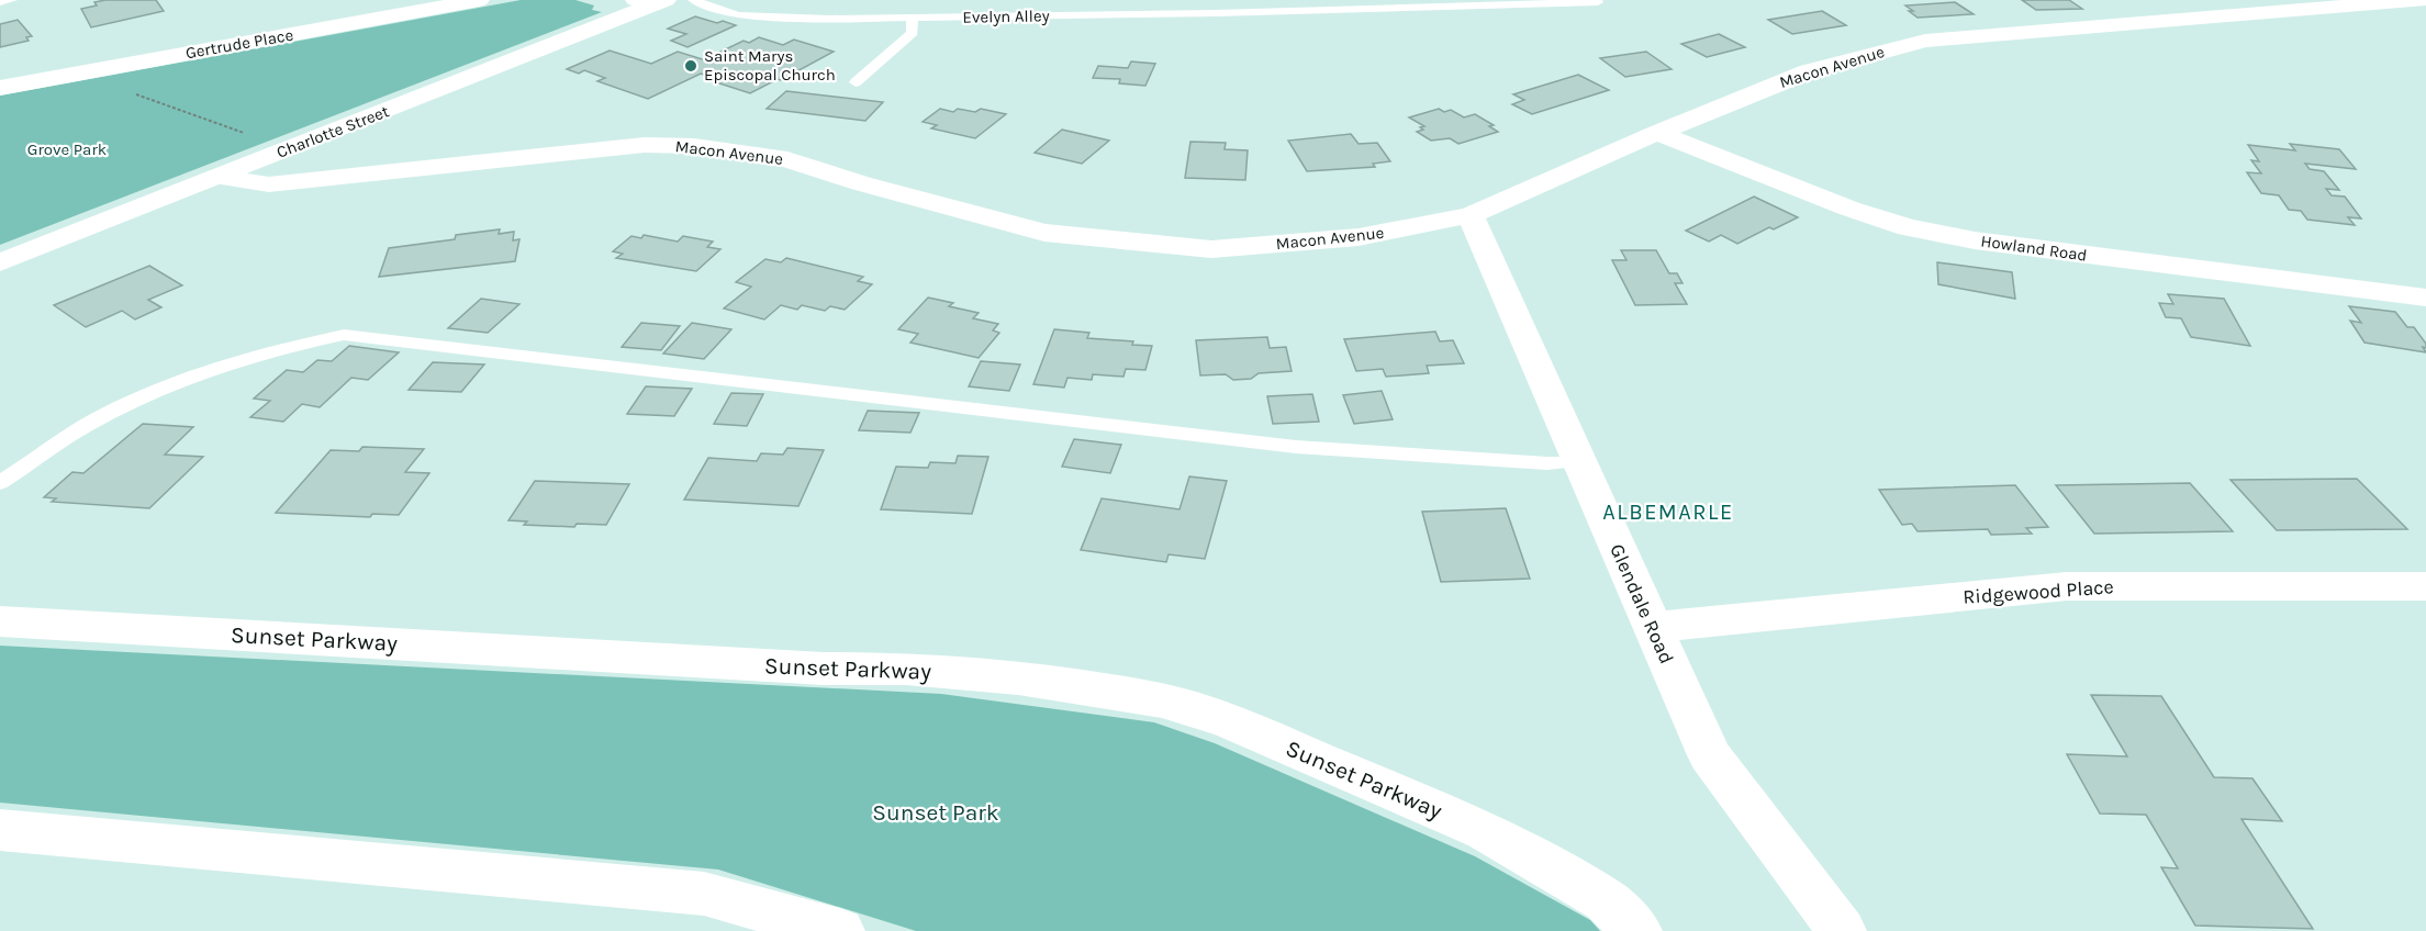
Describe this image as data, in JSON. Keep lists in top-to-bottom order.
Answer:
{
  "streets": {
    "street": [
      "Gertrude Place",
      "Macon Avenue",
      "Charlotte Street",
      "Howland Road",
      "Ridgewood Place",
      "Glendale Road",
      "Sunset Parkway"
    ],
    "lane": ["Evelyn Alley"]
  },
  "crossings": [
    ["Macon Avenue", "Charlotte Street"],
    ["Macon Avenue", "Howland Road"],
    ["Macon Avenue", "Glendale Road"],
    ["Ridgewood Place", "Glendale Road"]
  ],
  "districts": ["ALBEMARLE"],
  "parks": ["Grove Park", "Sunset Park"],
  "places": ["Saint Marys Episcopal Church"]
}
